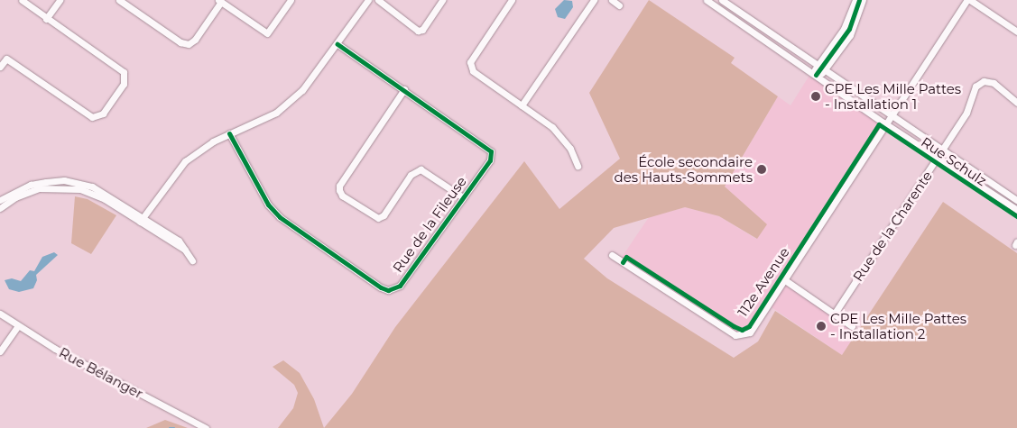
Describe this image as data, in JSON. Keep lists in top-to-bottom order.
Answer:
{
  "streets": {
    "street": [
      "Rue Schulz",
      "Rue de la Fileuse",
      "Rue de la Charente",
      "112e Avenue",
      "Rue Bélanger"
    ]
  },
  "crossings": [
    ["Rue Schulz", "Rue de la Charente"],
    ["Rue Schulz", "112e Avenue"]
  ],
  "places": ["CPE Les Mille Pattes - Installation 1", "École secondaire des Hauts-Sommets", "CPE Les Mille Pattes - Installation 2"]
}
